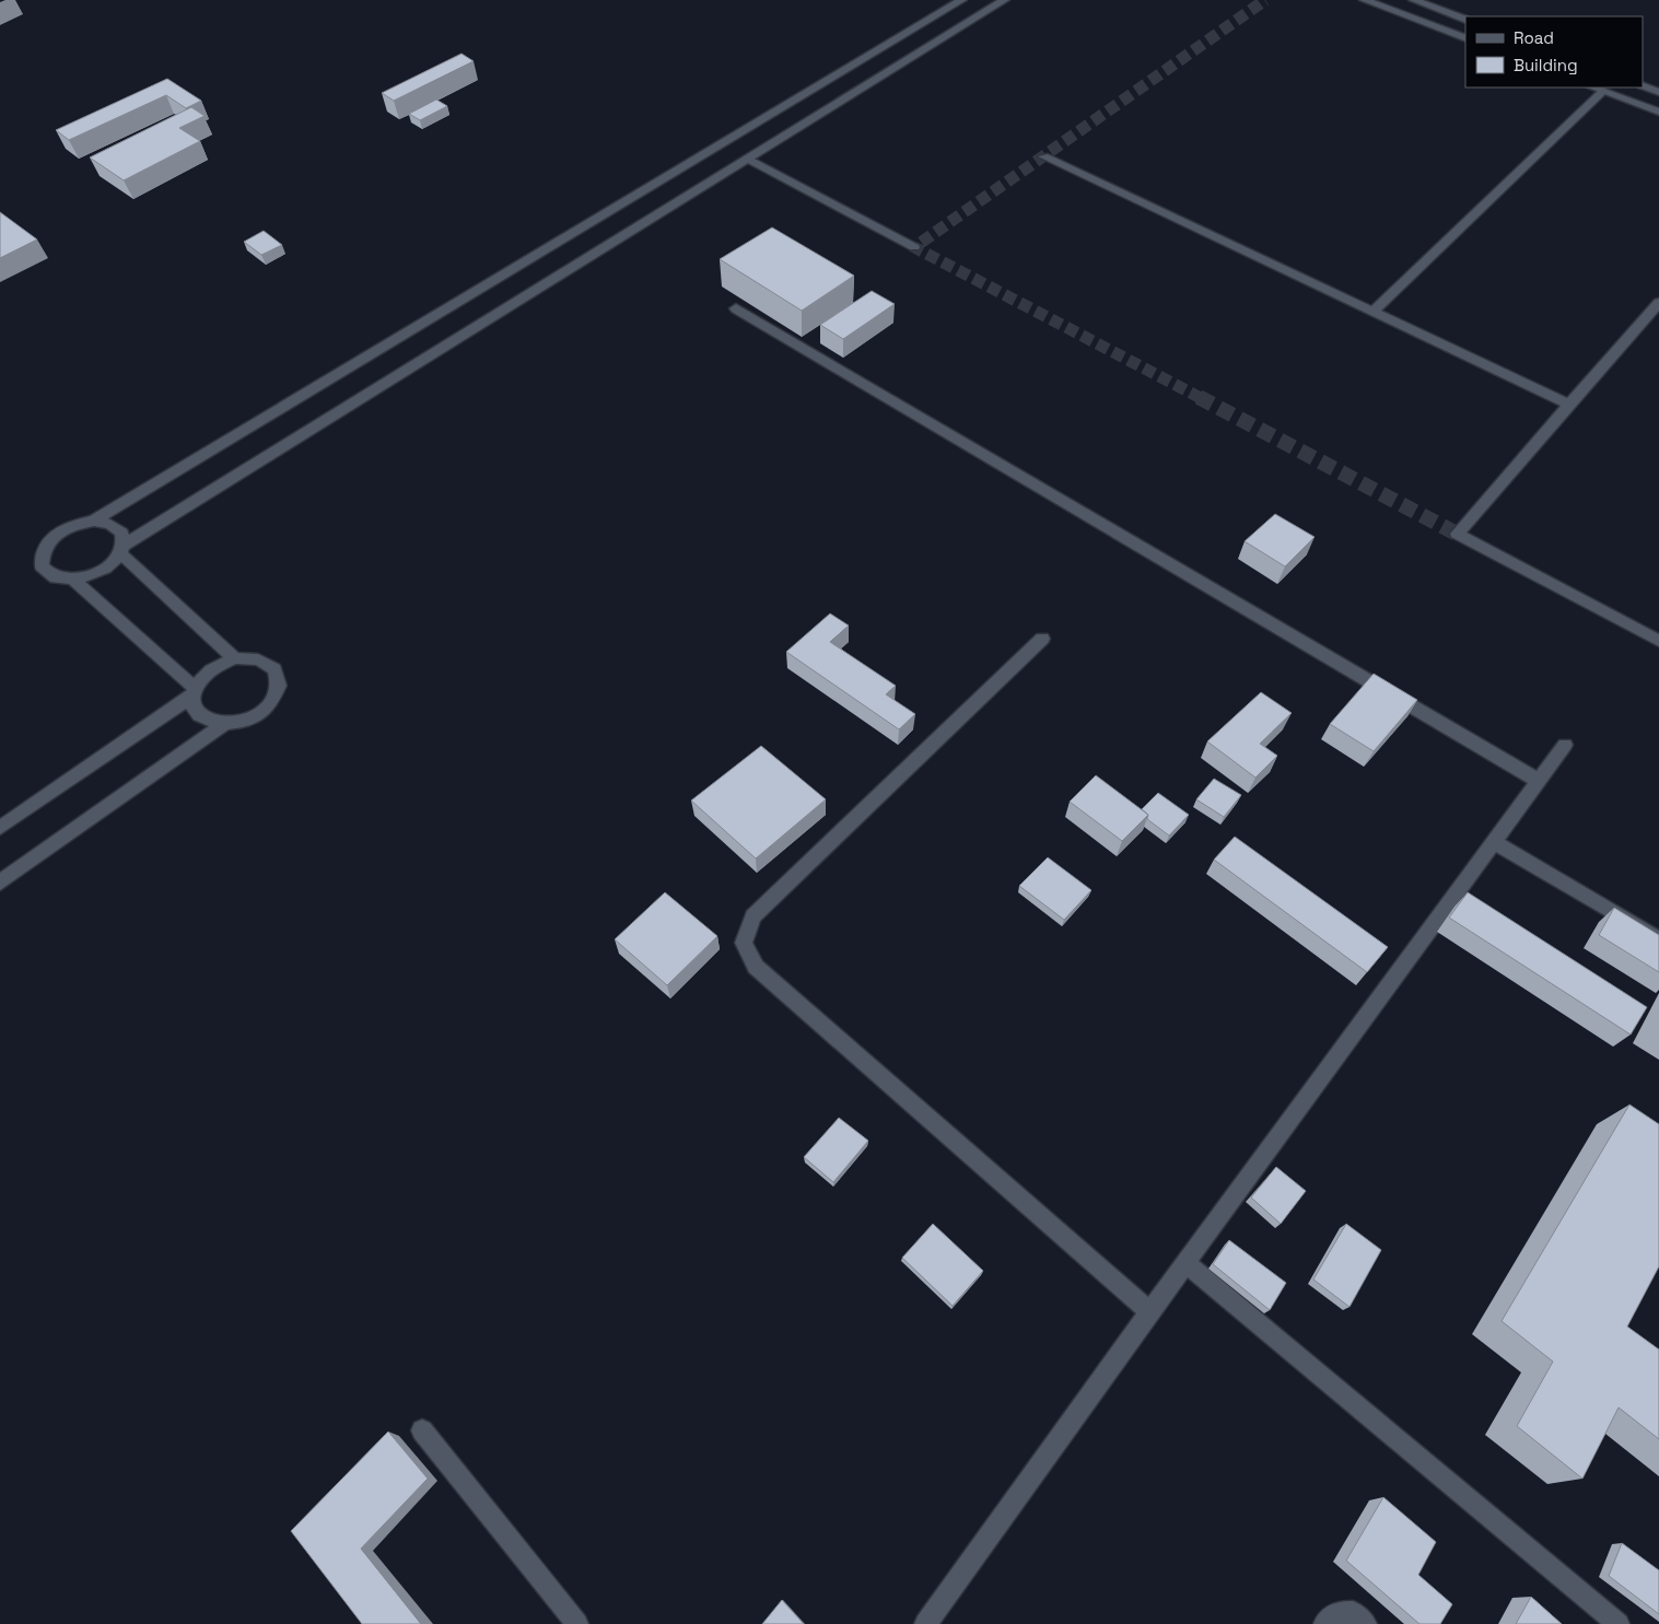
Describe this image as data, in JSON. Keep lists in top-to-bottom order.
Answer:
{
  "legend": ["Road", "Building"]
}
